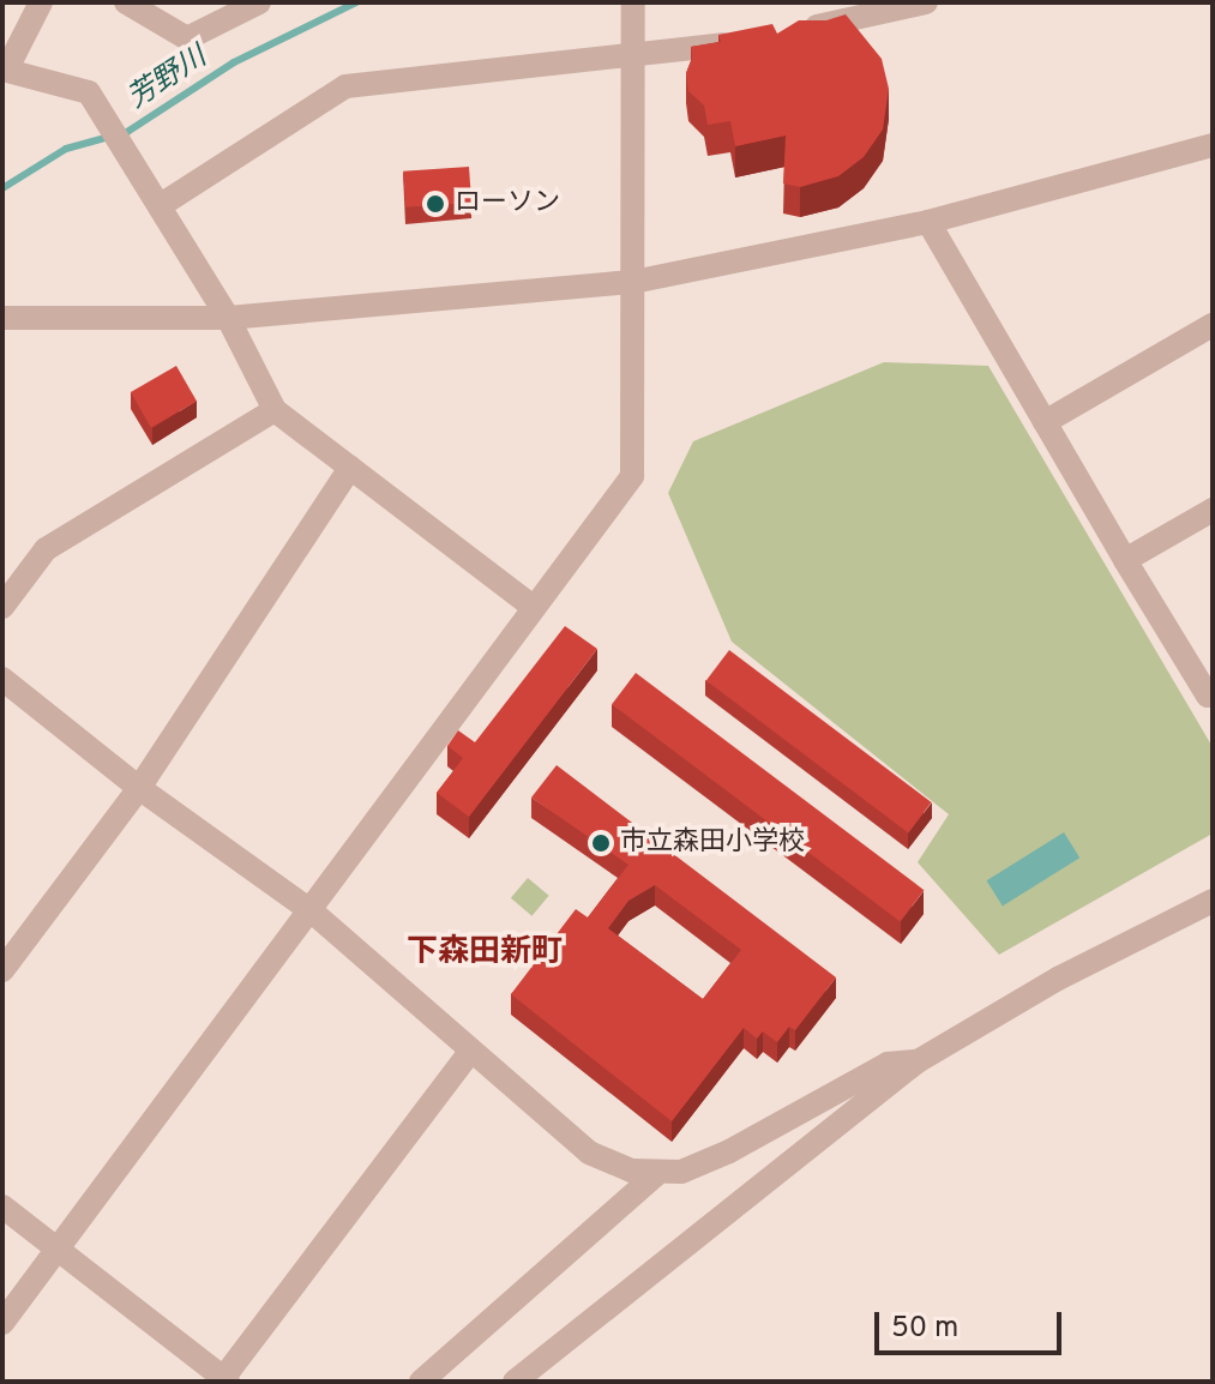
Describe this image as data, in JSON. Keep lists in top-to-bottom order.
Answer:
{
  "districts": ["下森田新町"],
  "water": ["芳野川"],
  "places": ["ローソン", "市立森田小学校"],
  "scale_bar": "50 m"
}
